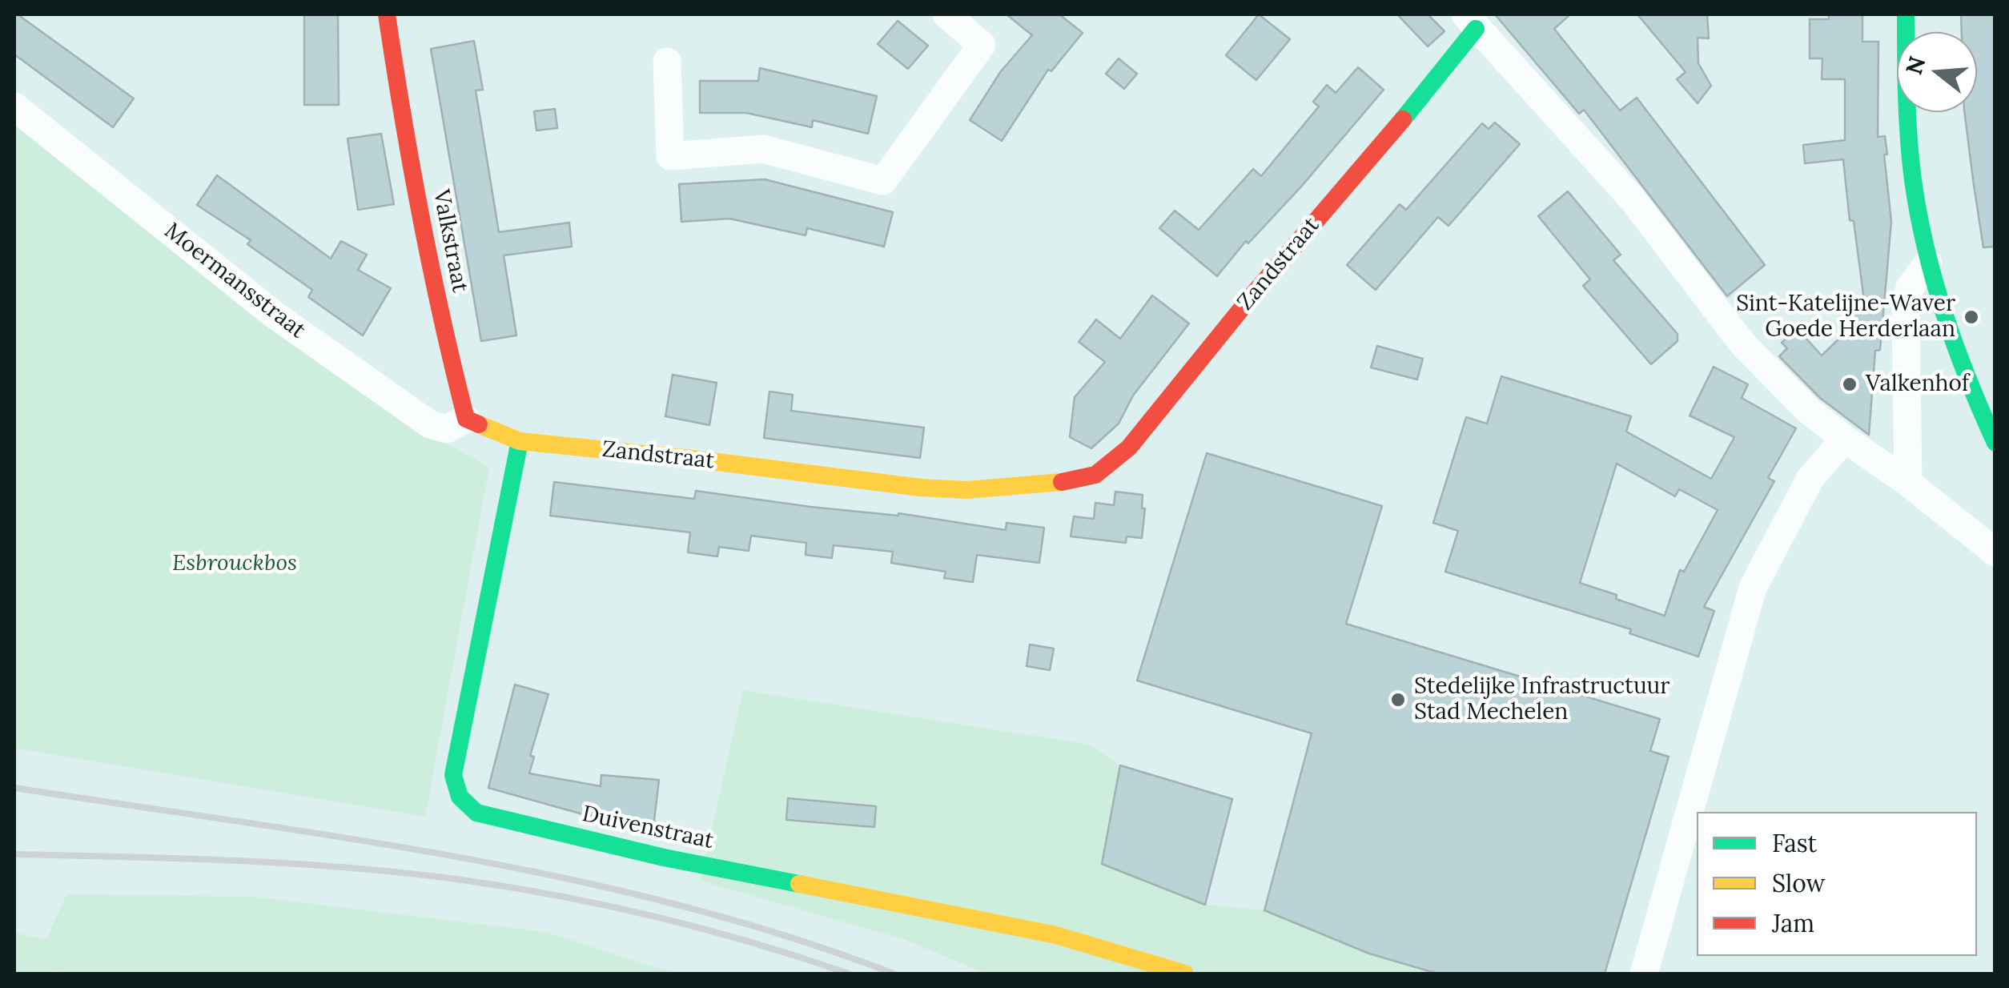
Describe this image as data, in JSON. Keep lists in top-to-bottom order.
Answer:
{
  "streets": {
    "street": [
      "Valkstraat",
      "Zandstraat",
      "Moermansstraat",
      "Duivenstraat"
    ]
  },
  "crossings": [
    ["Valkstraat", "Moermansstraat"],
    ["Zandstraat", "Duivenstraat"]
  ],
  "parks": ["Esbrouckbos"],
  "places": ["Sint-Katelijne-Waver Goede Herderlaan", "Valkenhof", "Stedelijke Infrastructuur Stad Mechelen"],
  "legend": ["Fast", "Slow", "Jam"],
  "north": "left"
}
